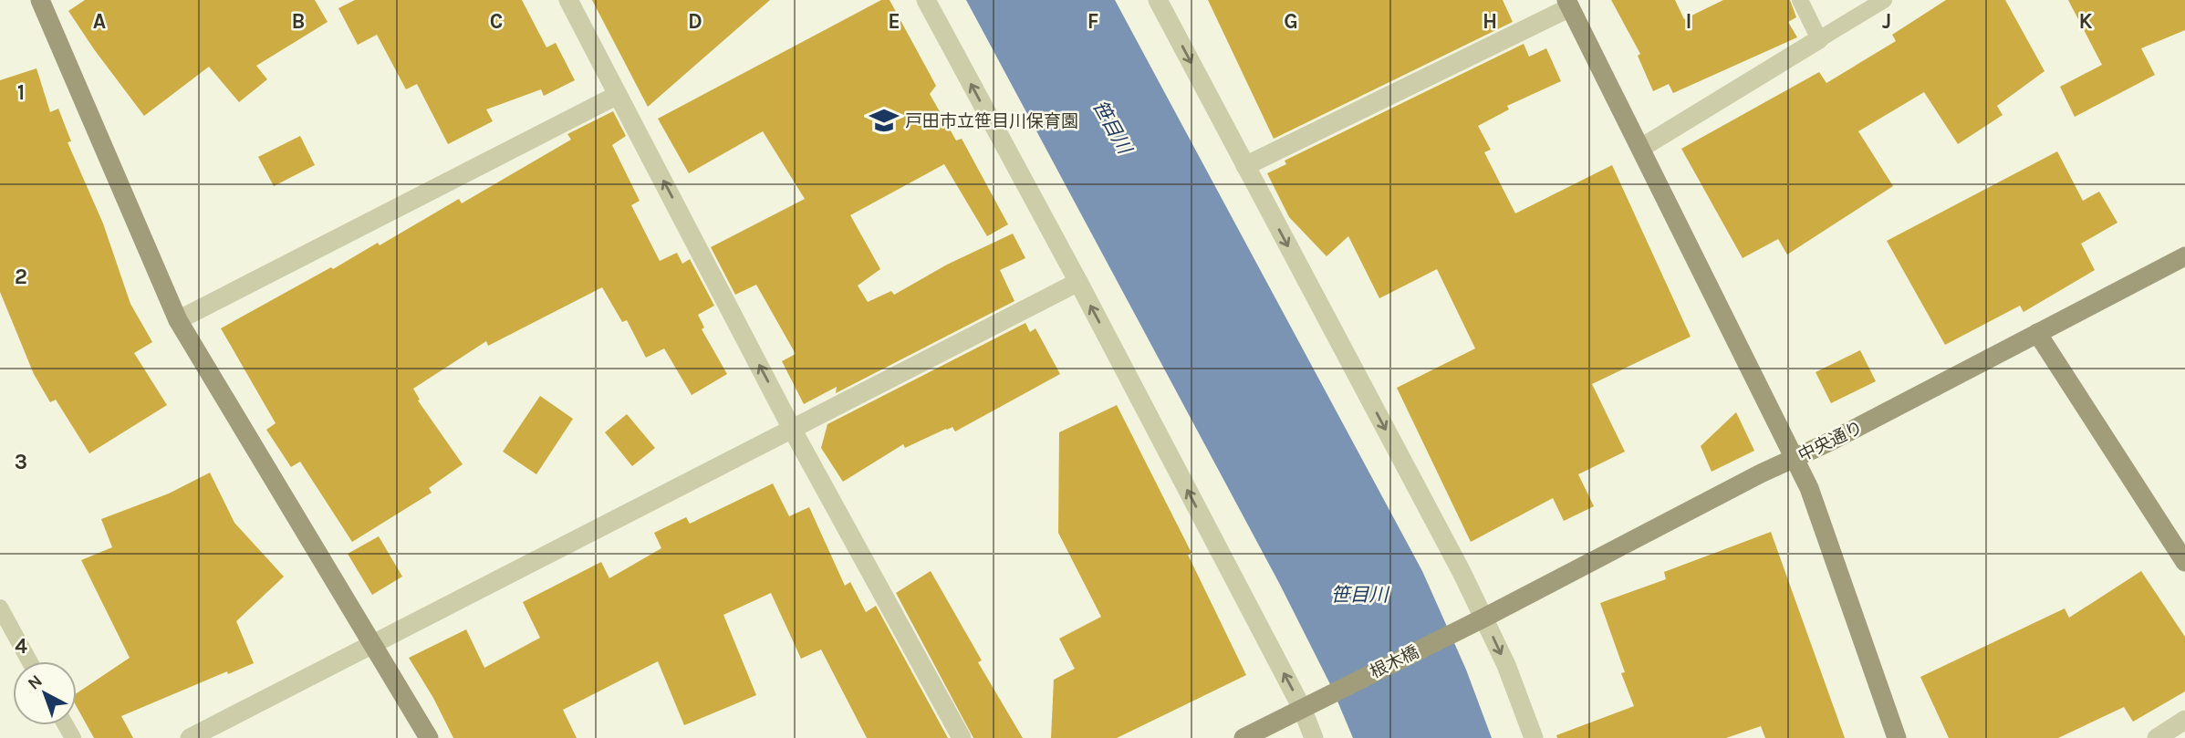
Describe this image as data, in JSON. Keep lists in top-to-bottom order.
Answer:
{
  "streets": {
    "street": ["中央通り", "根木橋"]
  },
  "crossings": [
    ["中央通り", "根木橋"]
  ],
  "water": ["笹目川"],
  "places": {
    "school or university": ["戸田市立笹目川保育園"]
  },
  "north": "top left",
  "grid": {
    "columns": [
      "A",
      "B",
      "C",
      "D",
      "E",
      "F",
      "G",
      "H",
      "I",
      "J",
      "K"
    ],
    "rows": [
      "1",
      "2",
      "3",
      "4"
    ]
  }
}
